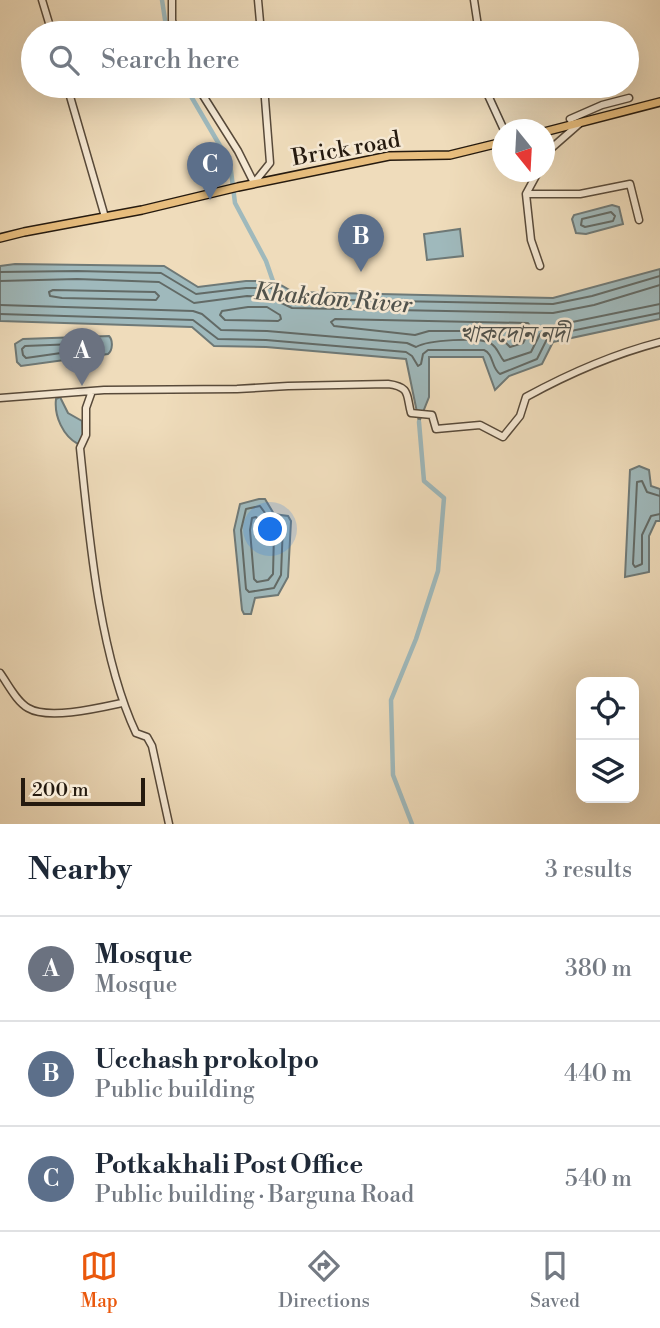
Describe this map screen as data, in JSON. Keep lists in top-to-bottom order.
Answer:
{
  "streets": {
    "main road": ["Brick road"]
  },
  "water": ["Khakdon River", "খাকদোন নদী"],
  "scale_bar": "200 m",
  "north": "bottom",
  "page": {
    "search": "Search here",
    "pins": ["C", "B", "A"],
    "scale": "200 m",
    "heading": ["Nearby", "3 results"],
    "list": [
      {
        "mark": "A",
        "name": "Mosque",
        "note": "Mosque",
        "value": "380 m"
      },
      {
        "mark": "B",
        "name": "Ucchash prokolpo",
        "note": "Public building",
        "value": "440 m"
      },
      {
        "mark": "C",
        "name": "Potkakhali Post Office",
        "note": "Public building · Barguna Road",
        "value": "540 m"
      }
    ],
    "nav": ["Map", "Directions", "Saved"]
  }
}
